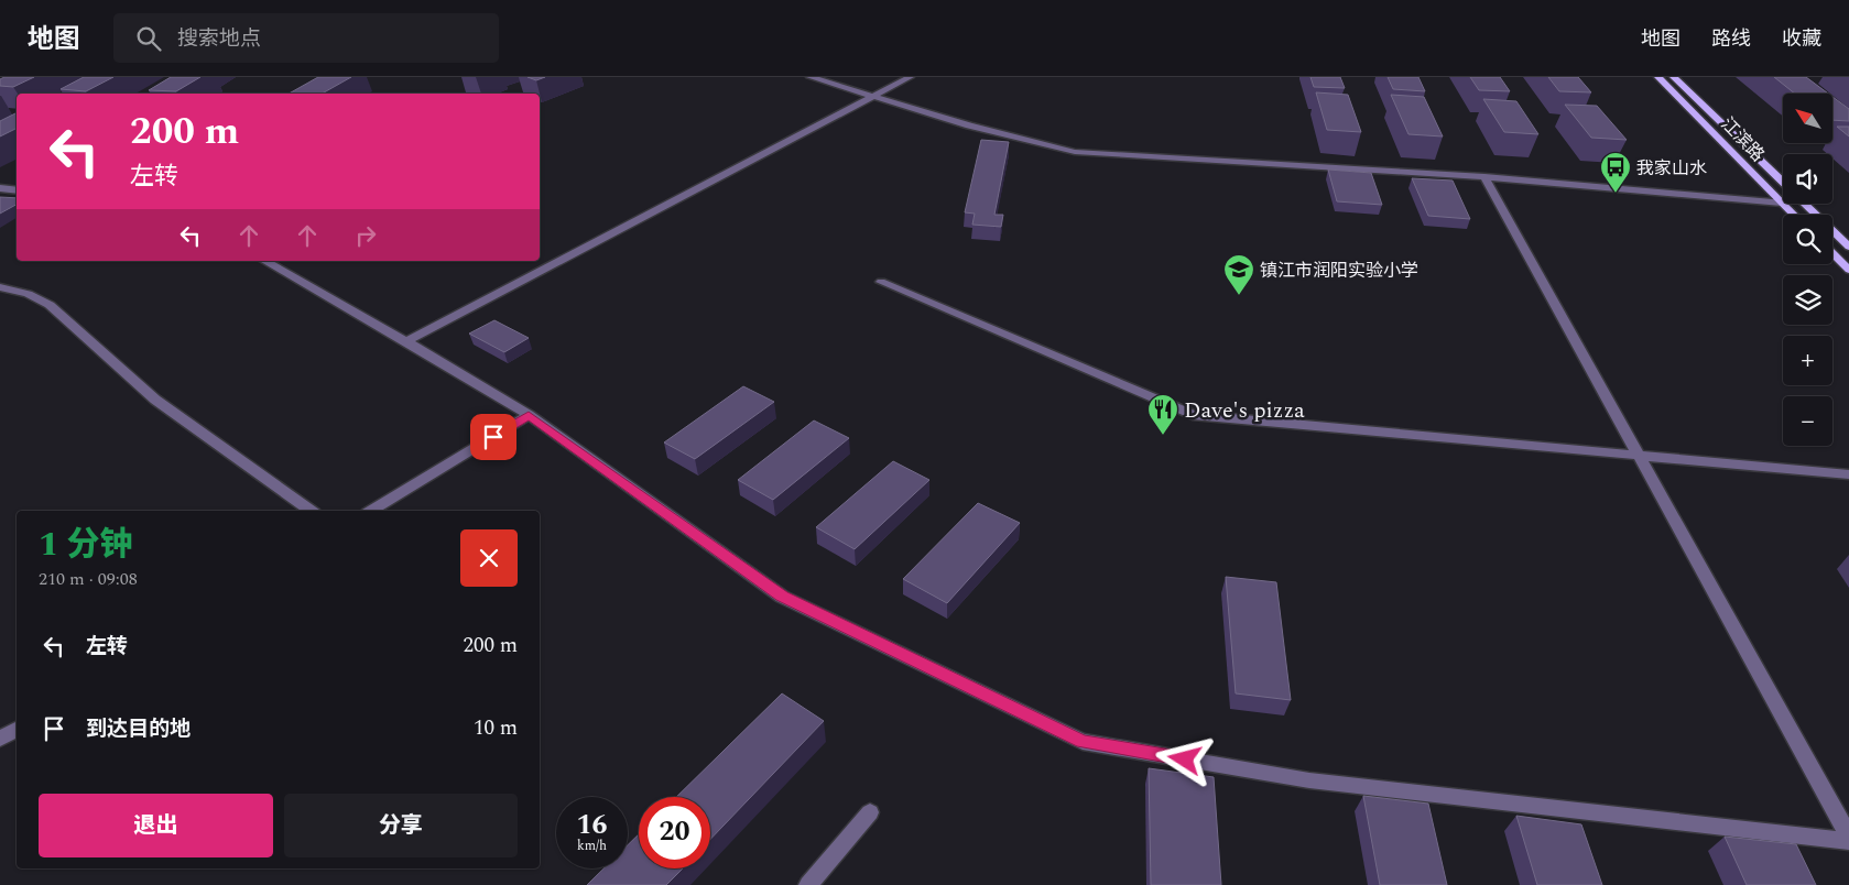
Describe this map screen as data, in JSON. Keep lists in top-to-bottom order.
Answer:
{
  "streets": {
    "main road": ["江滨路"]
  },
  "places": {
    "bus stop": ["我家山水"],
    "school or university": ["镇江市润阳实验小学"],
    "restaurant": ["Dave's pizza"]
  },
  "north": "top left",
  "page": {
    "header": "地图",
    "search": "搜索地点",
    "nav": ["地图", "路线", "收藏"],
    "map_buttons": ["+", "−"],
    "turn": ["200 m", "左转"],
    "heading": ["1 分钟", "210 m · 09:08"],
    "list": [
      {
        "name": "左转",
        "value": "200 m"
      },
      {
        "name": "到达目的地",
        "value": "10 m"
      }
    ],
    "buttons": ["退出", "分享"],
    "speed": "16 km/h",
    "limit": "20"
  }
}
